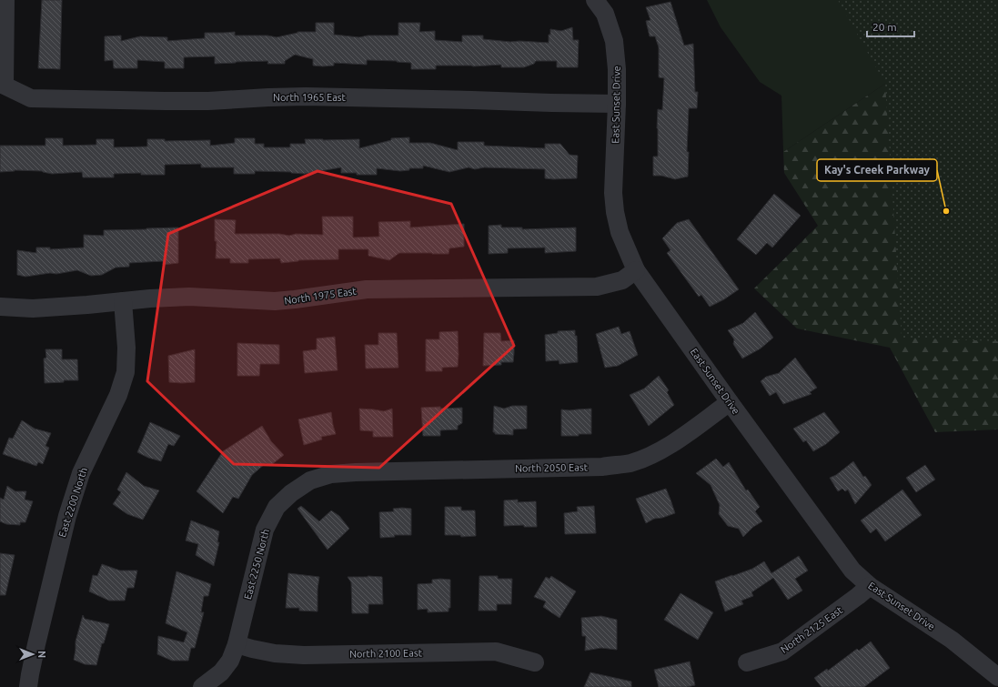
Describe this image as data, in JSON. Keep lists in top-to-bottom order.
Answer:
{
  "streets": {
    "street": [
      "North 1965 East",
      "East Sunset Drive",
      "North 1975 East",
      "North 2050 East",
      "East 2200 North",
      "East 2250 North",
      "North 2125 East",
      "North 2100 East"
    ]
  },
  "crossings": [
    ["North 1965 East", "East Sunset Drive"],
    ["East Sunset Drive", "North 1975 East"],
    ["East Sunset Drive", "North 2050 East"],
    ["East Sunset Drive", "North 2125 East"],
    ["North 1975 East", "East 2200 North"],
    ["North 2050 East", "East 2250 North"],
    ["East 2250 North", "North 2100 East"]
  ],
  "places": ["Kay's Creek Parkway"],
  "scale_bar": "20 m",
  "north": "right"
}
